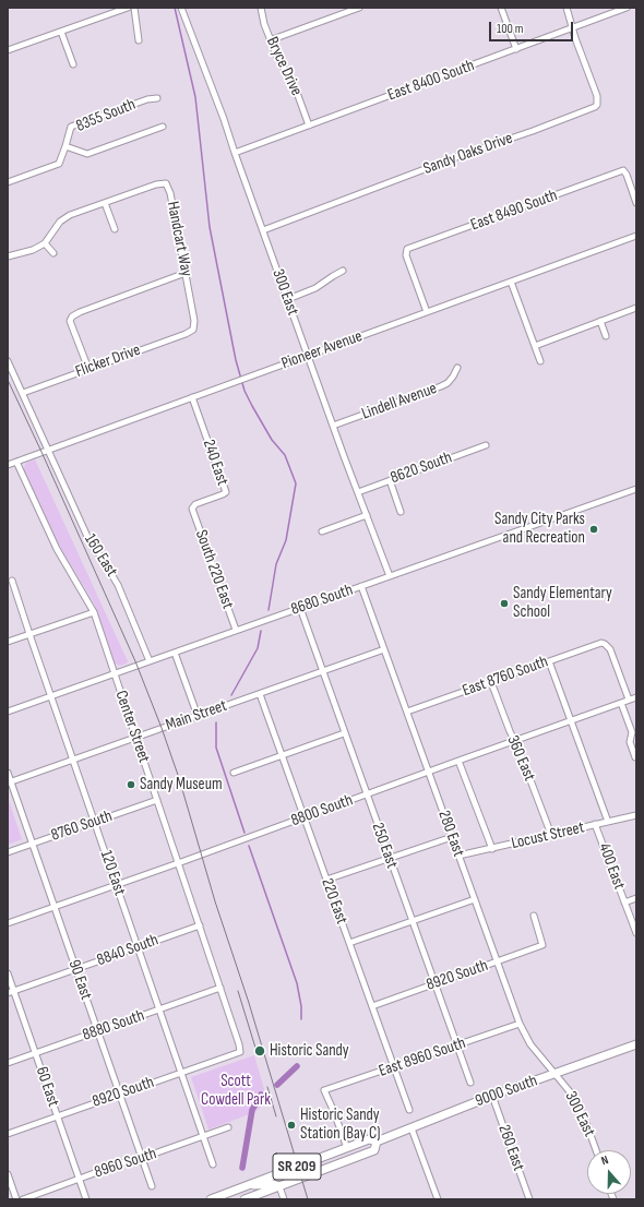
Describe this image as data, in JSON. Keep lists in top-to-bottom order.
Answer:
{
  "streets": {
    "main road": ["9000 South", "SR 209"],
    "street": [
      "Bryce Drive",
      "East 8400 South",
      "8355 South",
      "Sandy Oaks Drive",
      "East 8490 South",
      "Handcart Way",
      "300 East",
      "Pioneer Avenue",
      "Flicker Drive",
      "Lindell Avenue",
      "240 East",
      "8620 South",
      "160 East",
      "South 220 East",
      "8680 South",
      "East 8760 South",
      "Main Street",
      "Center Street",
      "360 East",
      "8800 South",
      "8760 South",
      "280 East",
      "Locust Street",
      "250 East",
      "400 East",
      "120 East",
      "220 East",
      "8840 South",
      "8920 South",
      "90 East",
      "8880 South",
      "East 8960 South",
      "60 East",
      "260 East",
      "8960 South"
    ]
  },
  "crossings": [
    ["Bryce Drive", "East 8400 South"],
    ["East 8400 South", "Sandy Oaks Drive"],
    ["East 8400 South", "300 East"],
    ["Sandy Oaks Drive", "300 East"],
    ["East 8490 South", "Pioneer Avenue"],
    ["Handcart Way", "Flicker Drive"],
    ["300 East", "Pioneer Avenue"],
    ["300 East", "Lindell Avenue"],
    ["300 East", "8620 South"],
    ["300 East", "8680 South"],
    ["300 East", "280 East"],
    ["300 East", "9000 South"],
    ["Pioneer Avenue", "240 East"],
    ["Pioneer Avenue", "160 East"],
    ["Pioneer Avenue", "Center Street"],
    ["Flicker Drive", "160 East"],
    ["240 East", "South 220 East"],
    ["160 East", "8680 South"],
    ["South 220 East", "8680 South"],
    ["8680 South", "Center Street"],
    ["8680 South", "280 East"],
    ["8680 South", "250 East"],
    ["8680 South", "120 East"],
    ["East 8760 South", "360 East"],
    ["East 8760 South", "8800 South"],
    ["East 8760 South", "280 East"],
    ["East 8760 South", "400 East"],
    ["Main Street", "Center Street"],
    ["Main Street", "280 East"],
    ["Main Street", "250 East"],
    ["Main Street", "120 East"],
    ["Main Street", "220 East"],
    ["Main Street", "90 East"],
    ["Center Street", "8800 South"],
    ["Center Street", "8760 South"],
    ["Center Street", "8840 South"],
    ["Center Street", "8920 South"],
    ["Center Street", "8880 South"],
    ["360 East", "8800 South"],
    ["360 East", "Locust Street"],
    ["8800 South", "280 East"],
    ["8800 South", "250 East"],
    ["8800 South", "400 East"],
    ["8800 South", "120 East"],
    ["8800 South", "220 East"],
    ["8800 South", "90 East"],
    ["8760 South", "120 East"],
    ["8760 South", "90 East"],
    ["280 East", "Locust Street"],
    ["280 East", "8920 South"],
    ["280 East", "East 8960 South"],
    ["280 East", "9000 South"],
    ["Locust Street", "400 East"],
    ["250 East", "8920 South"],
    ["250 East", "East 8960 South"],
    ["120 East", "8840 South"],
    ["120 East", "8920 South"],
    ["120 East", "8880 South"],
    ["120 East", "8960 South"],
    ["220 East", "8920 South"],
    ["220 East", "East 8960 South"],
    ["8840 South", "90 East"],
    ["8840 South", "60 East"],
    ["8920 South", "90 East"],
    ["8920 South", "60 East"],
    ["90 East", "8880 South"],
    ["90 East", "8960 South"],
    ["8880 South", "60 East"],
    ["East 8960 South", "9000 South"],
    ["60 East", "8960 South"],
    ["9000 South", "260 East"]
  ],
  "parks": ["Scott Cowdell Park"],
  "places": [
    "Sandy City Parks and Recreation",
    "Sandy Elementary School",
    "Sandy Museum",
    "Historic Sandy",
    "Historic Sandy Station (Bay C)"
  ],
  "scale_bar": "100 m",
  "north": "top"
}
